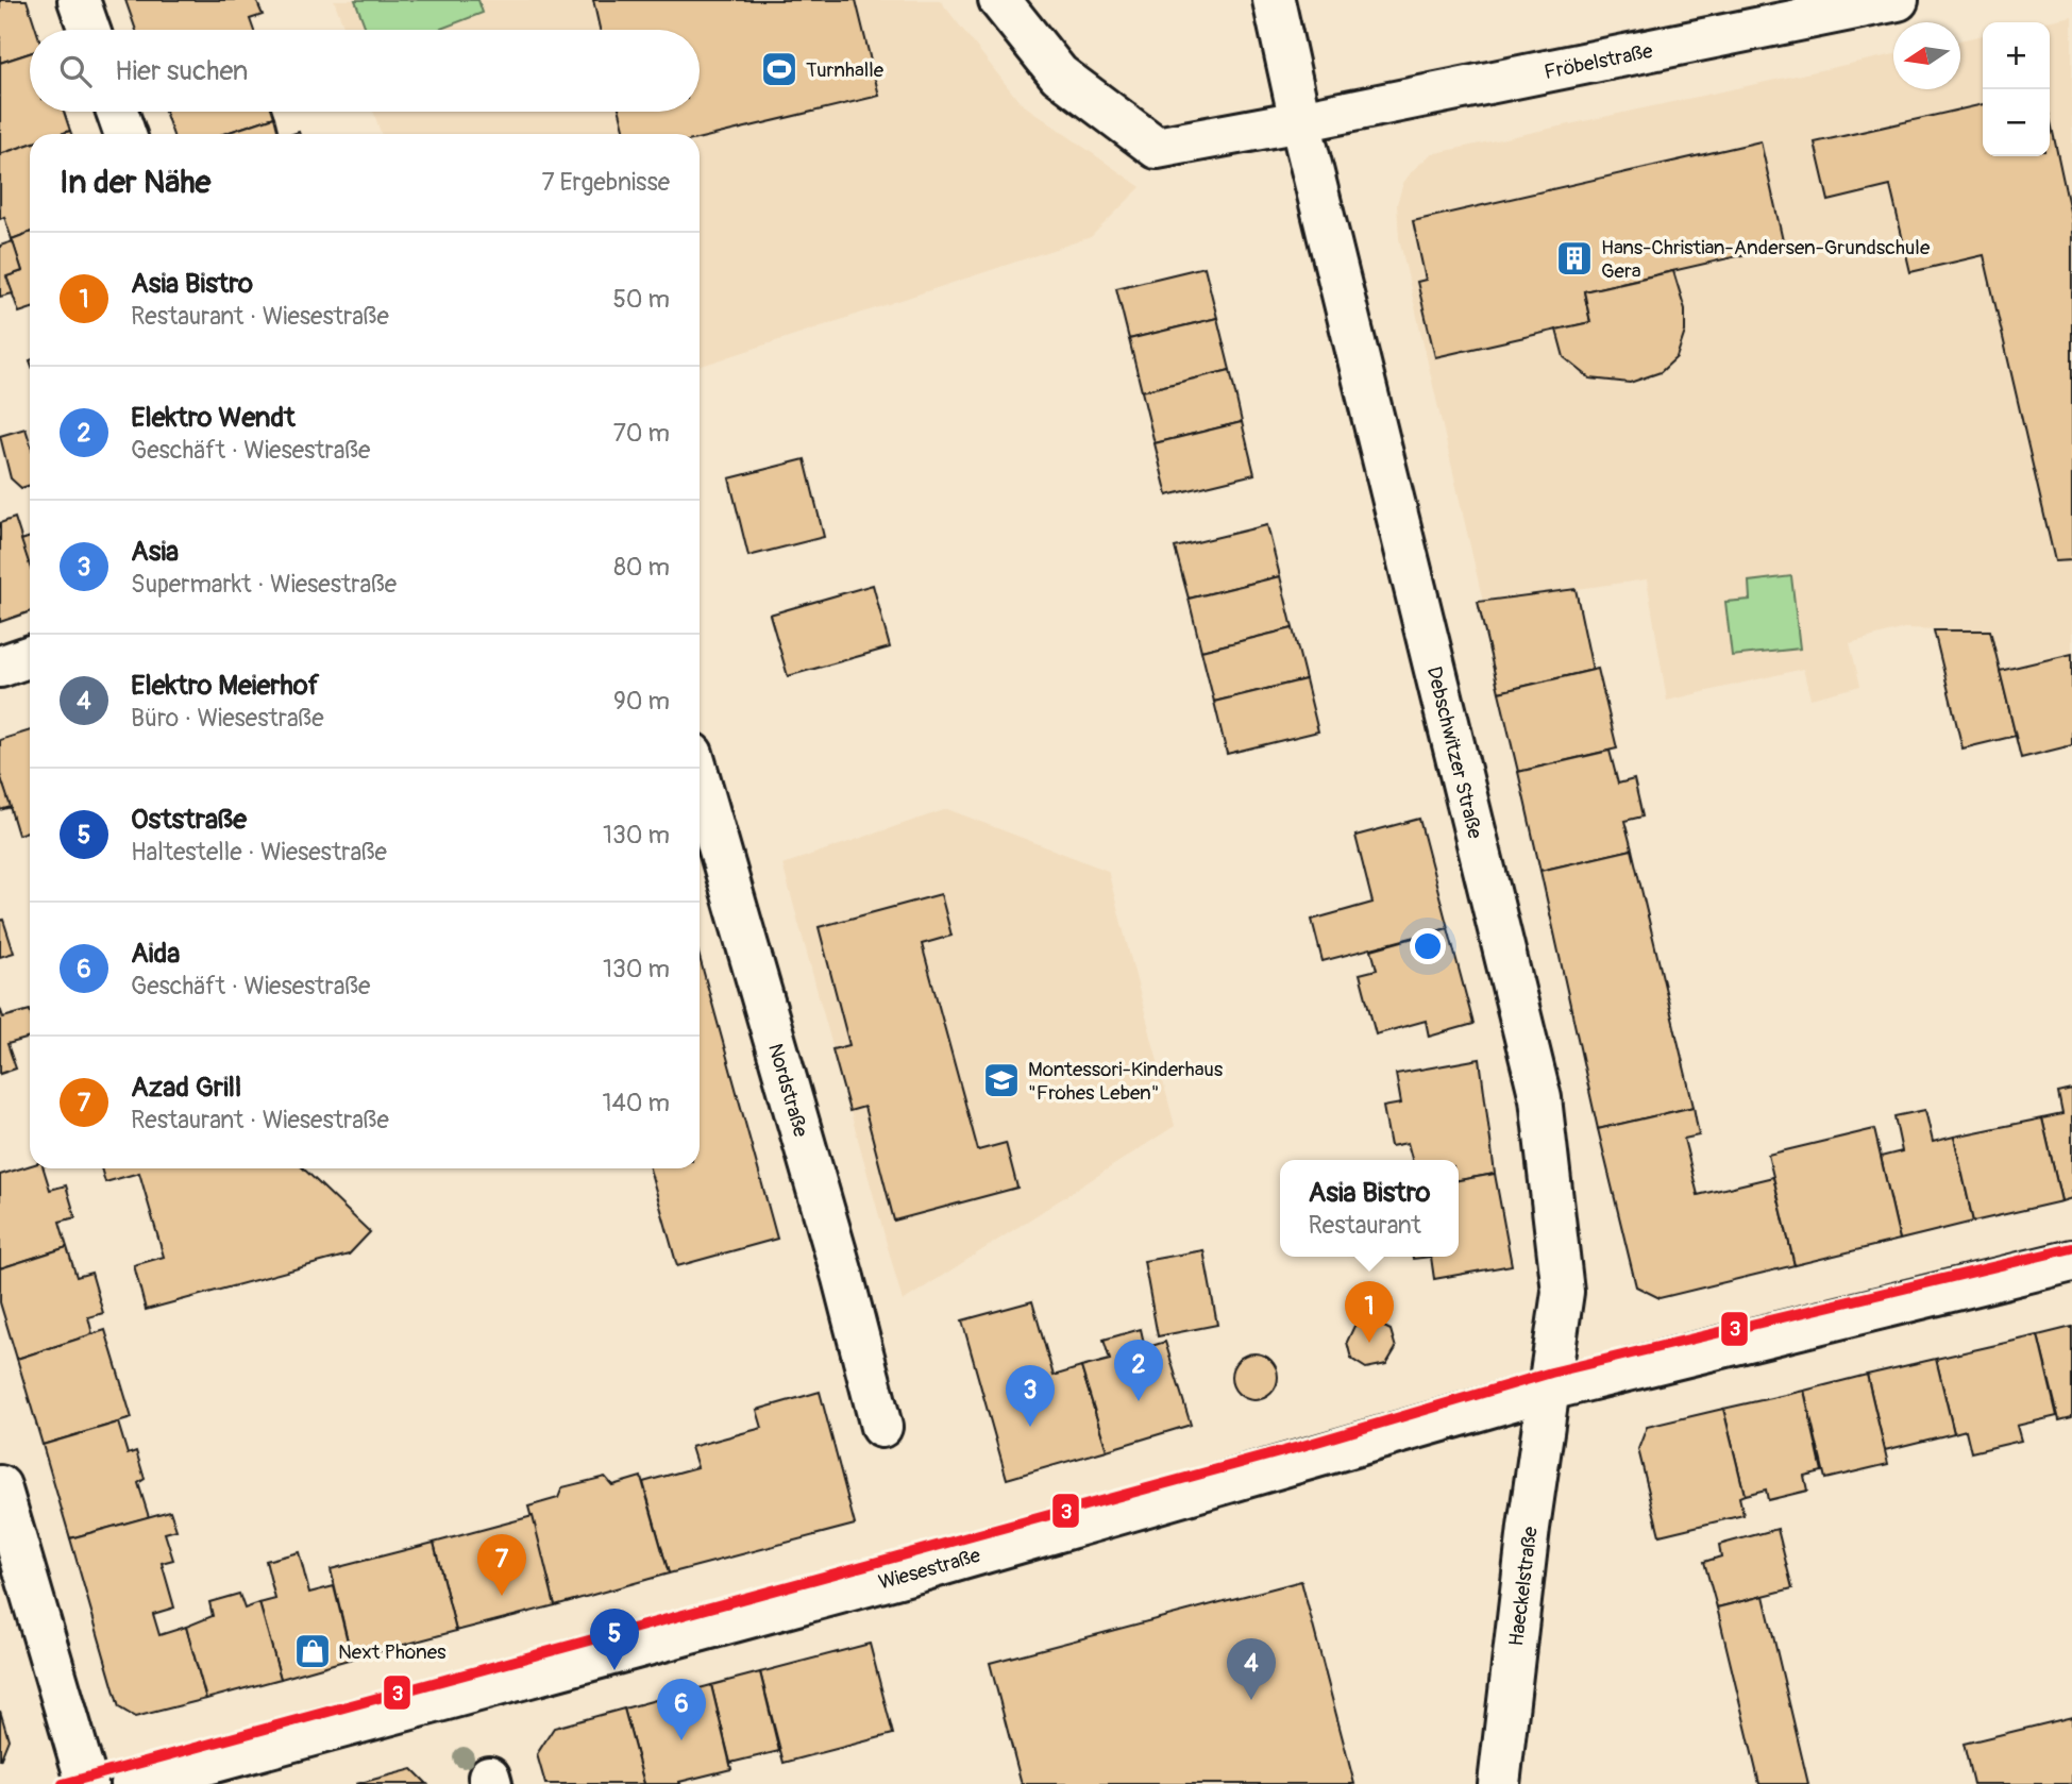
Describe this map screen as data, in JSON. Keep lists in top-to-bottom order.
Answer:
{
  "streets": {
    "street": [
      "Fröbelstraße",
      "Debschwitzer Straße",
      "Nordstraße",
      "Wiesestraße",
      "Haeckelstraße"
    ]
  },
  "crossings": [
    ["Fröbelstraße", "Debschwitzer Straße"],
    ["Debschwitzer Straße", "Wiesestraße"],
    ["Debschwitzer Straße", "Haeckelstraße"],
    ["Wiesestraße", "Haeckelstraße"]
  ],
  "places": {
    "sports": ["Turnhalle"],
    "building": ["Hans-Christian-Andersen-Grundschule Gera"],
    "school or university": ["Montessori-Kinderhaus \"Frohes Leben\""],
    "shop": ["Next Phones"]
  },
  "lines": ["transit line 3"],
  "north": "left",
  "page": {
    "map_buttons": ["+", "−"],
    "search": "Hier suchen",
    "heading": ["In der Nähe", "7 Ergebnisse"],
    "list": [
      {
        "mark": "1",
        "name": "Asia Bistro",
        "note": "Restaurant · Wiesestraße",
        "value": "50 m"
      },
      {
        "mark": "2",
        "name": "Elektro Wendt",
        "note": "Geschäft · Wiesestraße",
        "value": "70 m"
      },
      {
        "mark": "3",
        "name": "Asia",
        "note": "Supermarkt · Wiesestraße",
        "value": "80 m"
      },
      {
        "mark": "4",
        "name": "Elektro Meierhof",
        "note": "Büro · Wiesestraße",
        "value": "90 m"
      },
      {
        "mark": "5",
        "name": "Oststraße",
        "note": "Haltestelle · Wiesestraße",
        "value": "130 m"
      },
      {
        "mark": "6",
        "name": "Aida",
        "note": "Geschäft · Wiesestraße",
        "value": "130 m"
      },
      {
        "mark": "7",
        "name": "Azad Grill",
        "note": "Restaurant · Wiesestraße",
        "value": "140 m"
      }
    ],
    "popup": ["Asia Bistro", "Restaurant"],
    "pins": [
      "1",
      "2",
      "3",
      "7",
      "5",
      "4",
      "6"
    ]
  }
}
